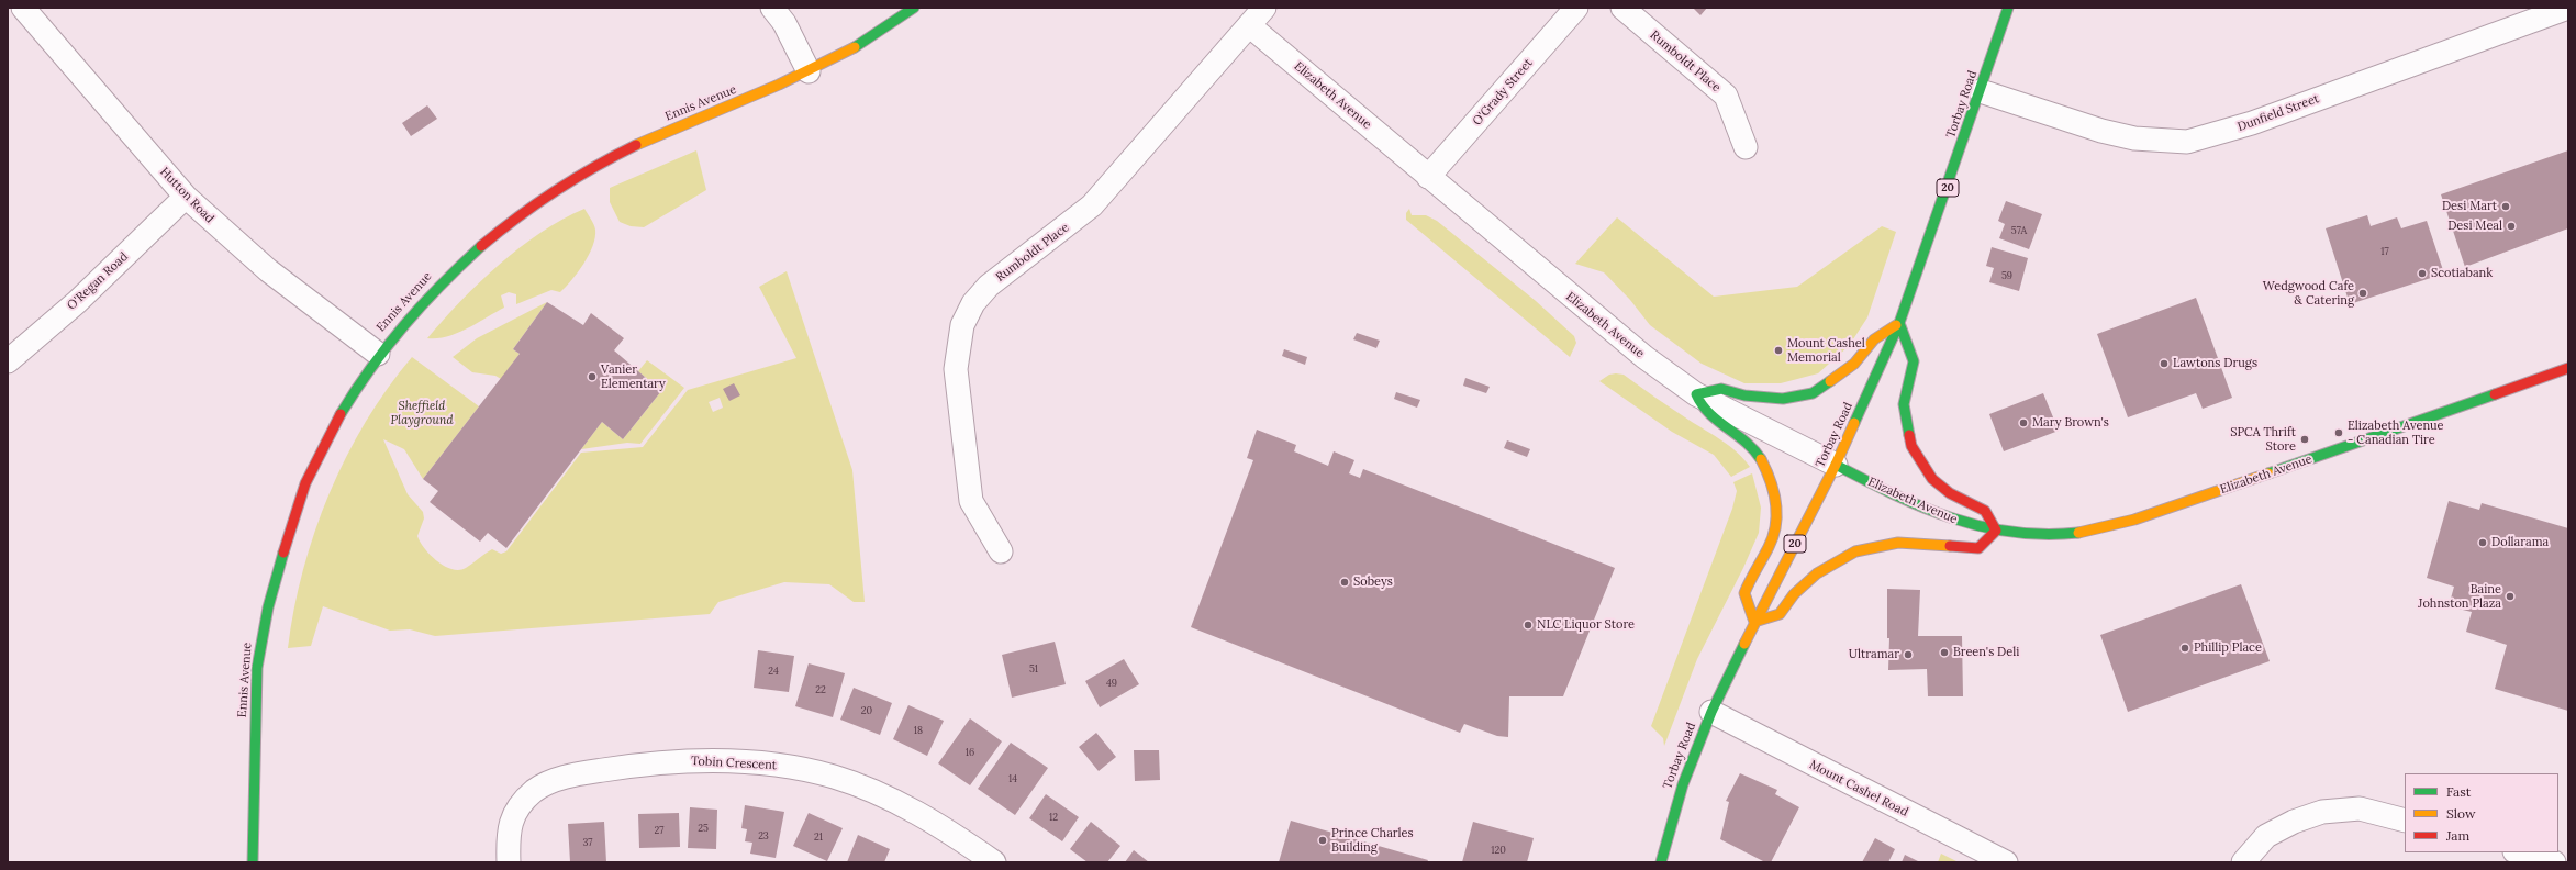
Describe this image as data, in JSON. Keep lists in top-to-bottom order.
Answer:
{
  "streets": {
    "main road": [
      "Elizabeth Avenue",
      "Ennis Avenue",
      "Torbay Road",
      "20"
    ],
    "street": [
      "Rumboldt Place",
      "O'Grady Street",
      "Dunfield Street",
      "Hutton Road",
      "O'Regan Road",
      "Tobin Crescent",
      "Mount Cashel Road"
    ]
  },
  "crossings": [
    ["Rumboldt Place", "Elizabeth Avenue"],
    ["O'Grady Street", "Elizabeth Avenue"],
    ["Elizabeth Avenue", "Torbay Road"],
    ["Ennis Avenue", "Hutton Road"],
    ["Torbay Road", "Dunfield Street"],
    ["Torbay Road", "Mount Cashel Road"],
    ["Hutton Road", "O'Regan Road"]
  ],
  "parks": ["Sheffield Playground"],
  "places": [
    "Desi Mart",
    "Desi Meal",
    "Scotiabank",
    "Wedgwood Cafe & Catering",
    "Mount Cashel Memorial",
    "Lawtons Drugs",
    "Vanier Elementary",
    "Mary Brown's",
    "Elizabeth Avenue - Canadian Tire",
    "SPCA Thrift Store",
    "Dollarama",
    "Sobeys",
    "Baine Johnston Plaza",
    "NLC Liquor Store",
    "Phillip Place",
    "Breen's Deli",
    "Ultramar",
    "Prince Charles Building"
  ],
  "house_numbers": [
    "57A",
    "17",
    "59",
    "51",
    "24",
    "49",
    "22",
    "20",
    "18",
    "16",
    "14",
    "12",
    "25",
    "27",
    "23",
    "21",
    "37",
    "120"
  ],
  "legend": ["Fast", "Slow", "Jam"]
}
